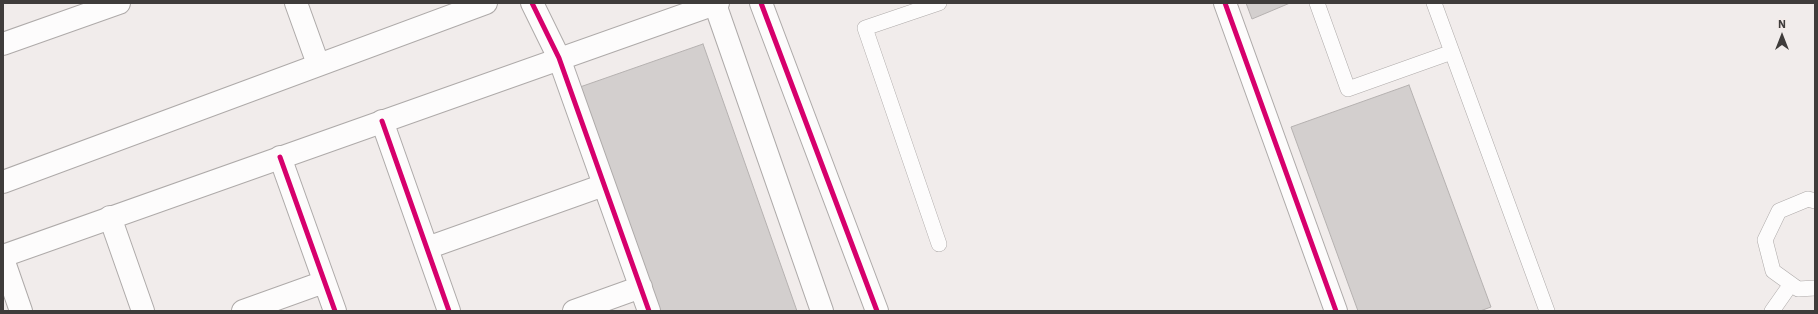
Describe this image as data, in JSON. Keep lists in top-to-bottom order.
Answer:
{
  "north": "top"
}
